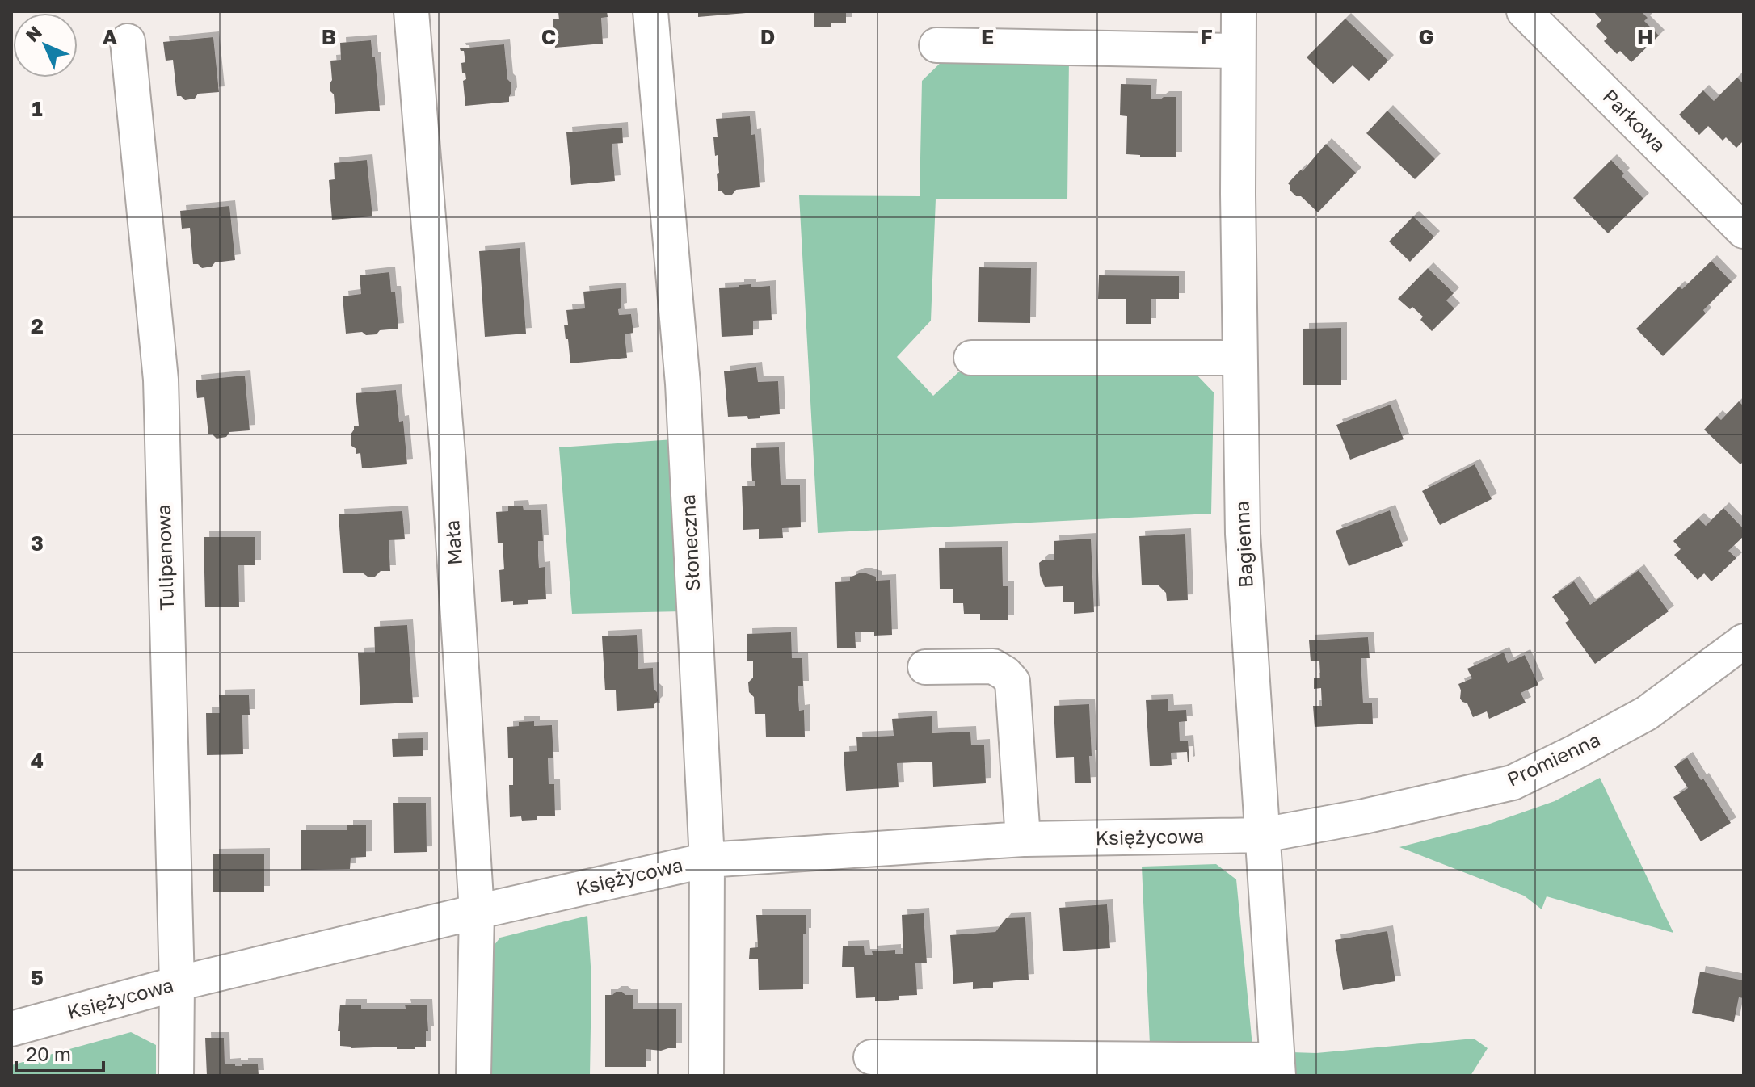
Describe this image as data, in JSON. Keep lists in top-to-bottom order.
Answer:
{
  "streets": {
    "street": [
      "Parkowa",
      "Mała",
      "Słoneczna",
      "Bagienna",
      "Tulipanowa",
      "Promienna",
      "Księżycowa"
    ]
  },
  "crossings": [
    ["Mała", "Księżycowa"],
    ["Słoneczna", "Księżycowa"],
    ["Bagienna", "Promienna"],
    ["Bagienna", "Księżycowa"],
    ["Tulipanowa", "Księżycowa"],
    ["Promienna", "Księżycowa"]
  ],
  "scale_bar": "20 m",
  "north": "top left",
  "grid": {
    "columns": [
      "A",
      "B",
      "C",
      "D",
      "E",
      "F",
      "G",
      "H"
    ],
    "rows": [
      "1",
      "2",
      "3",
      "4",
      "5"
    ]
  }
}
